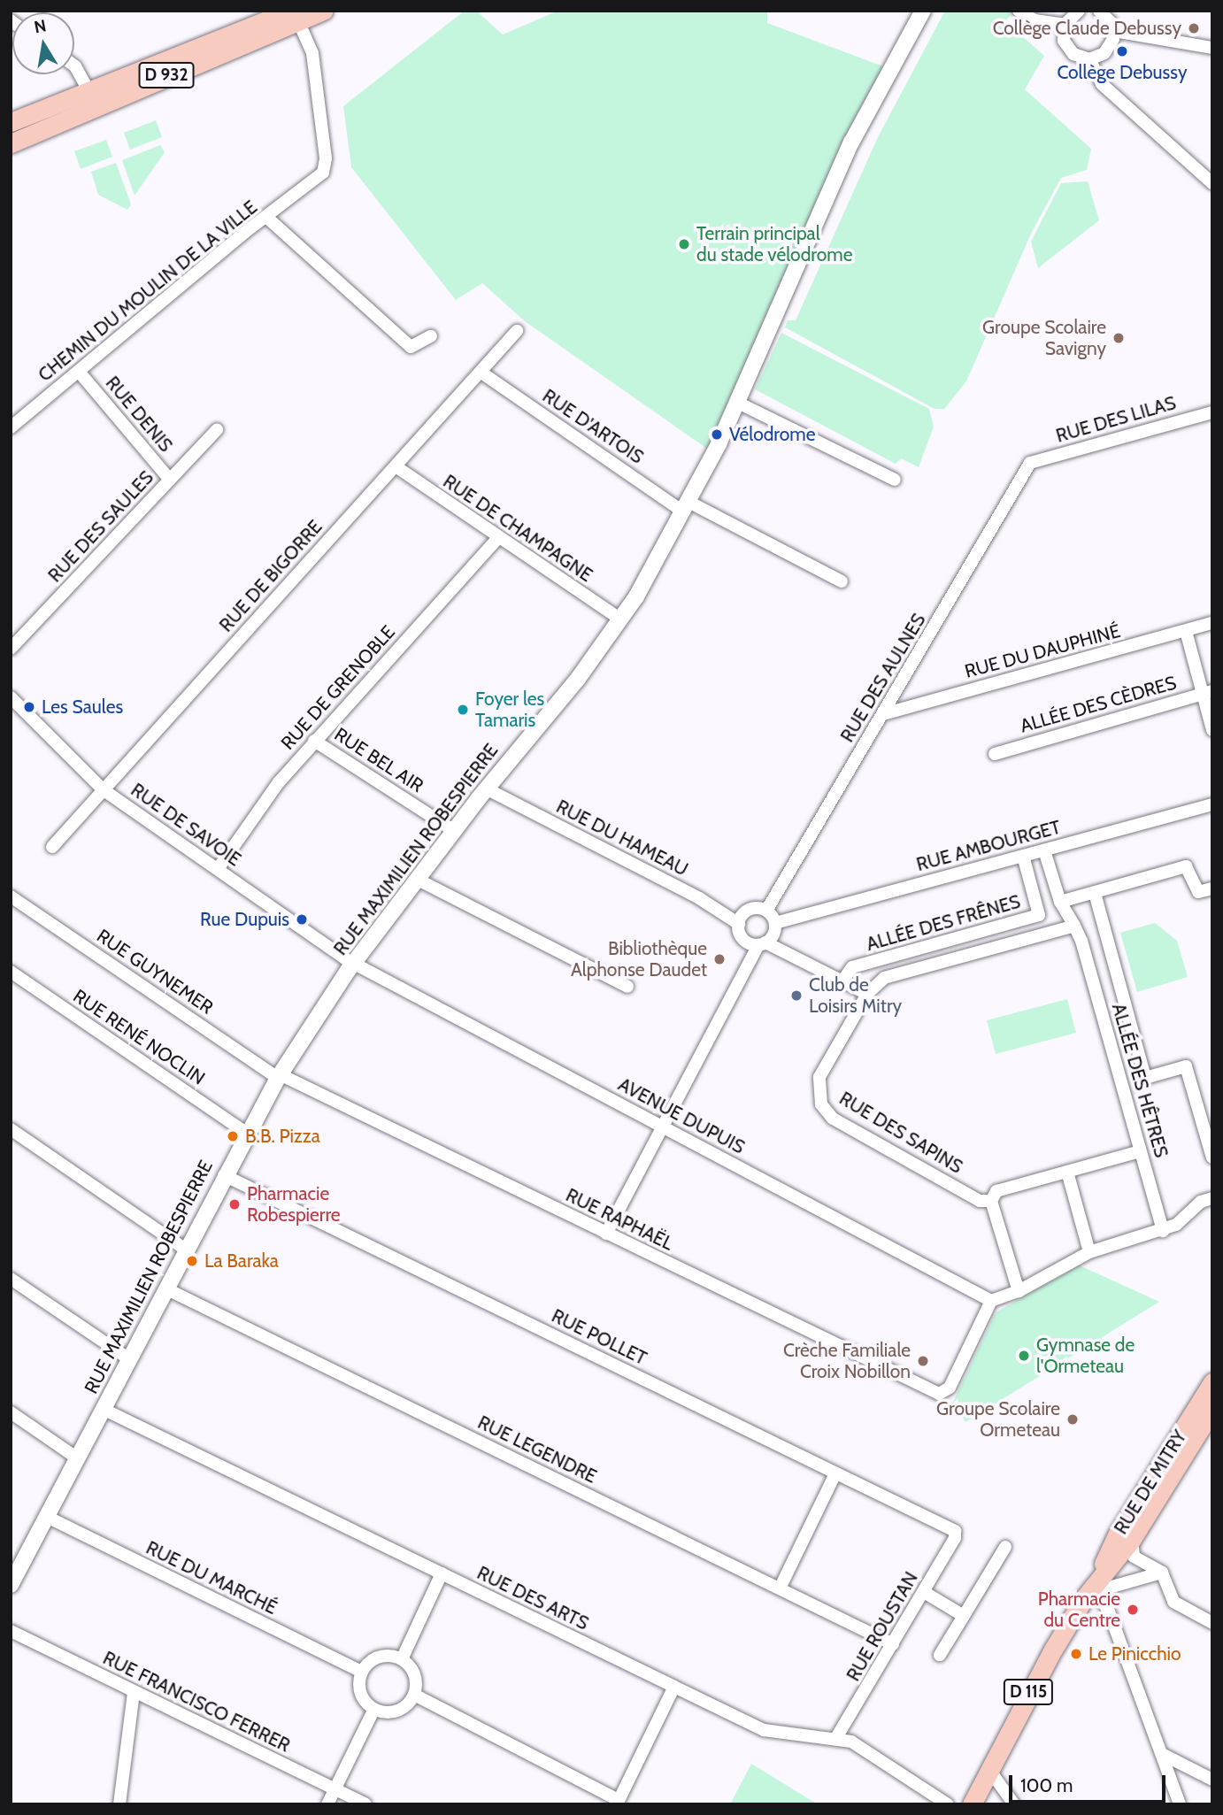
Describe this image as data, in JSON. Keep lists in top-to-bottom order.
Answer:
{
  "streets": {
    "main road": ["D 932", "RUE DE MITRY", "D 115"],
    "street": [
      "CHEMIN DU MOULIN DE LA VILLE",
      "RUE DENIS",
      "RUE DES LILAS",
      "RUE D'ARTOIS",
      "RUE DES SAULES",
      "RUE DE CHAMPAGNE",
      "RUE DE BIGORRE",
      "RUE DU DAUPHINÉ",
      "RUE DES AULNES",
      "RUE DE GRENOBLE",
      "ALLÉE DES CÈDRES",
      "RUE BEL AIR",
      "RUE DE SAVOIE",
      "RUE DU HAMEAU",
      "RUE AMBOURGET",
      "RUE MAXIMILIEN ROBESPIERRE",
      "ALLÉE DES FRÊNES",
      "RUE GUYNEMER",
      "RUE RENÉ NOCLIN",
      "ALLÉE DES HÊTRES",
      "AVENUE DUPUIS",
      "RUE DES SAPINS",
      "RUE RAPHAËL",
      "RUE POLLET",
      "RUE LEGENDRE",
      "RUE DU MARCHÉ",
      "RUE DES ARTS",
      "RUE ROUSTAN",
      "RUE FRANCISCO FERRER"
    ]
  },
  "crossings": [
    ["D 932", "CHEMIN DU MOULIN DE LA VILLE"],
    ["CHEMIN DU MOULIN DE LA VILLE", "RUE DENIS"],
    ["RUE DENIS", "RUE DES SAULES"],
    ["RUE DES LILAS", "RUE DES AULNES"],
    ["RUE D'ARTOIS", "RUE DE BIGORRE"],
    ["RUE D'ARTOIS", "RUE MAXIMILIEN ROBESPIERRE"],
    ["RUE DE CHAMPAGNE", "RUE DE BIGORRE"],
    ["RUE DE CHAMPAGNE", "RUE DE GRENOBLE"],
    ["RUE DE CHAMPAGNE", "RUE MAXIMILIEN ROBESPIERRE"],
    ["RUE DE BIGORRE", "RUE DE SAVOIE"],
    ["RUE DU DAUPHINÉ", "RUE DES AULNES"],
    ["RUE DES AULNES", "RUE DU HAMEAU"],
    ["RUE DES AULNES", "RUE AMBOURGET"],
    ["RUE DE GRENOBLE", "RUE BEL AIR"],
    ["RUE DE GRENOBLE", "RUE DE SAVOIE"],
    ["RUE BEL AIR", "RUE MAXIMILIEN ROBESPIERRE"],
    ["RUE DE SAVOIE", "RUE MAXIMILIEN ROBESPIERRE"],
    ["RUE DE SAVOIE", "AVENUE DUPUIS"],
    ["RUE DU HAMEAU", "RUE AMBOURGET"],
    ["RUE DU HAMEAU", "RUE MAXIMILIEN ROBESPIERRE"],
    ["RUE AMBOURGET", "ALLÉE DES FRÊNES"],
    ["RUE AMBOURGET", "ALLÉE DES HÊTRES"],
    ["RUE MAXIMILIEN ROBESPIERRE", "RUE GUYNEMER"],
    ["RUE MAXIMILIEN ROBESPIERRE", "RUE RENÉ NOCLIN"],
    ["RUE MAXIMILIEN ROBESPIERRE", "AVENUE DUPUIS"],
    ["RUE MAXIMILIEN ROBESPIERRE", "RUE RAPHAËL"],
    ["RUE MAXIMILIEN ROBESPIERRE", "RUE POLLET"],
    ["RUE MAXIMILIEN ROBESPIERRE", "RUE LEGENDRE"],
    ["RUE MAXIMILIEN ROBESPIERRE", "RUE DU MARCHÉ"],
    ["RUE MAXIMILIEN ROBESPIERRE", "RUE DES ARTS"],
    ["RUE GUYNEMER", "RUE RAPHAËL"],
    ["AVENUE DUPUIS", "RUE RAPHAËL"],
    ["RUE POLLET", "RUE ROUSTAN"],
    ["RUE LEGENDRE", "RUE ROUSTAN"],
    ["RUE DES ARTS", "RUE ROUSTAN"]
  ],
  "places": [
    "Collège Claude Debussy",
    "Collège Debussy",
    "Terrain principal du stade vélodrome",
    "Groupe Scolaire Savigny",
    "Vélodrome",
    "Les Saules",
    "Foyer les Tamaris",
    "Rue Dupuis",
    "Bibliothèque Alphonse Daudet",
    "Club de Loisirs Mitry",
    "B.B. Pizza",
    "Pharmacie Robespierre",
    "La Baraka",
    "Gymnase de l'Ormeteau",
    "Crèche Familiale Croix Nobillon",
    "Groupe Scolaire Ormeteau",
    "Pharmacie du Centre",
    "Le Pinicchio"
  ],
  "scale_bar": "100 m",
  "north": "top"
}
